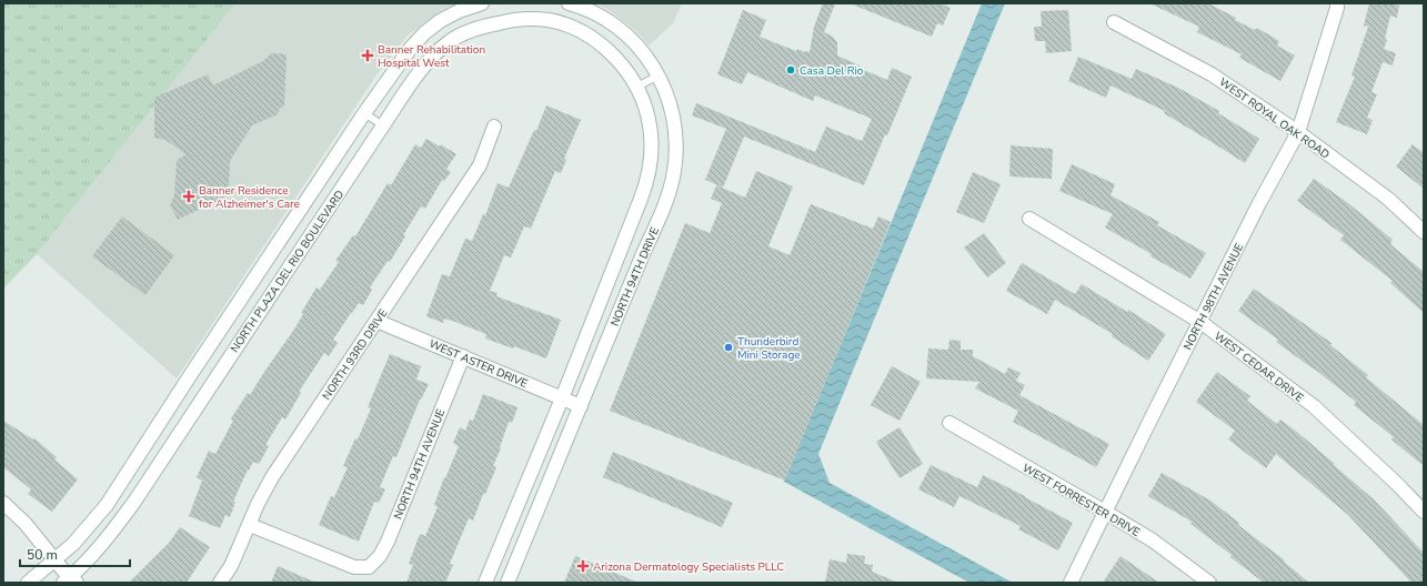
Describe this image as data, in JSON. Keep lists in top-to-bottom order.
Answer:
{
  "streets": {
    "street": [
      "WEST ROYAL OAK ROAD",
      "NORTH PLAZA DEL RIO BOULEVARD",
      "NORTH 94TH DRIVE",
      "NORTH 98TH AVENUE",
      "NORTH 93RD DRIVE",
      "WEST ASTER DRIVE",
      "WEST CEDAR DRIVE",
      "NORTH 94TH AVENUE",
      "WEST FORRESTER DRIVE"
    ]
  },
  "crossings": [
    ["WEST ROYAL OAK ROAD", "NORTH 98TH AVENUE"],
    ["NORTH PLAZA DEL RIO BOULEVARD", "NORTH 94TH DRIVE"],
    ["NORTH 94TH DRIVE", "WEST ASTER DRIVE"],
    ["NORTH 98TH AVENUE", "WEST CEDAR DRIVE"],
    ["NORTH 98TH AVENUE", "WEST FORRESTER DRIVE"],
    ["NORTH 93RD DRIVE", "WEST ASTER DRIVE"],
    ["NORTH 93RD DRIVE", "NORTH 94TH AVENUE"],
    ["WEST ASTER DRIVE", "NORTH 94TH AVENUE"]
  ],
  "places": {
    "health": ["Banner Rehabilitation Hospital West", "Banner Residence for Alzheimer's Care", "Arizona Dermatology Specialists PLLC"],
    "other": ["Casa Del Rio", "Thunderbird Mini Storage"]
  },
  "scale_bar": "50 m"
}
